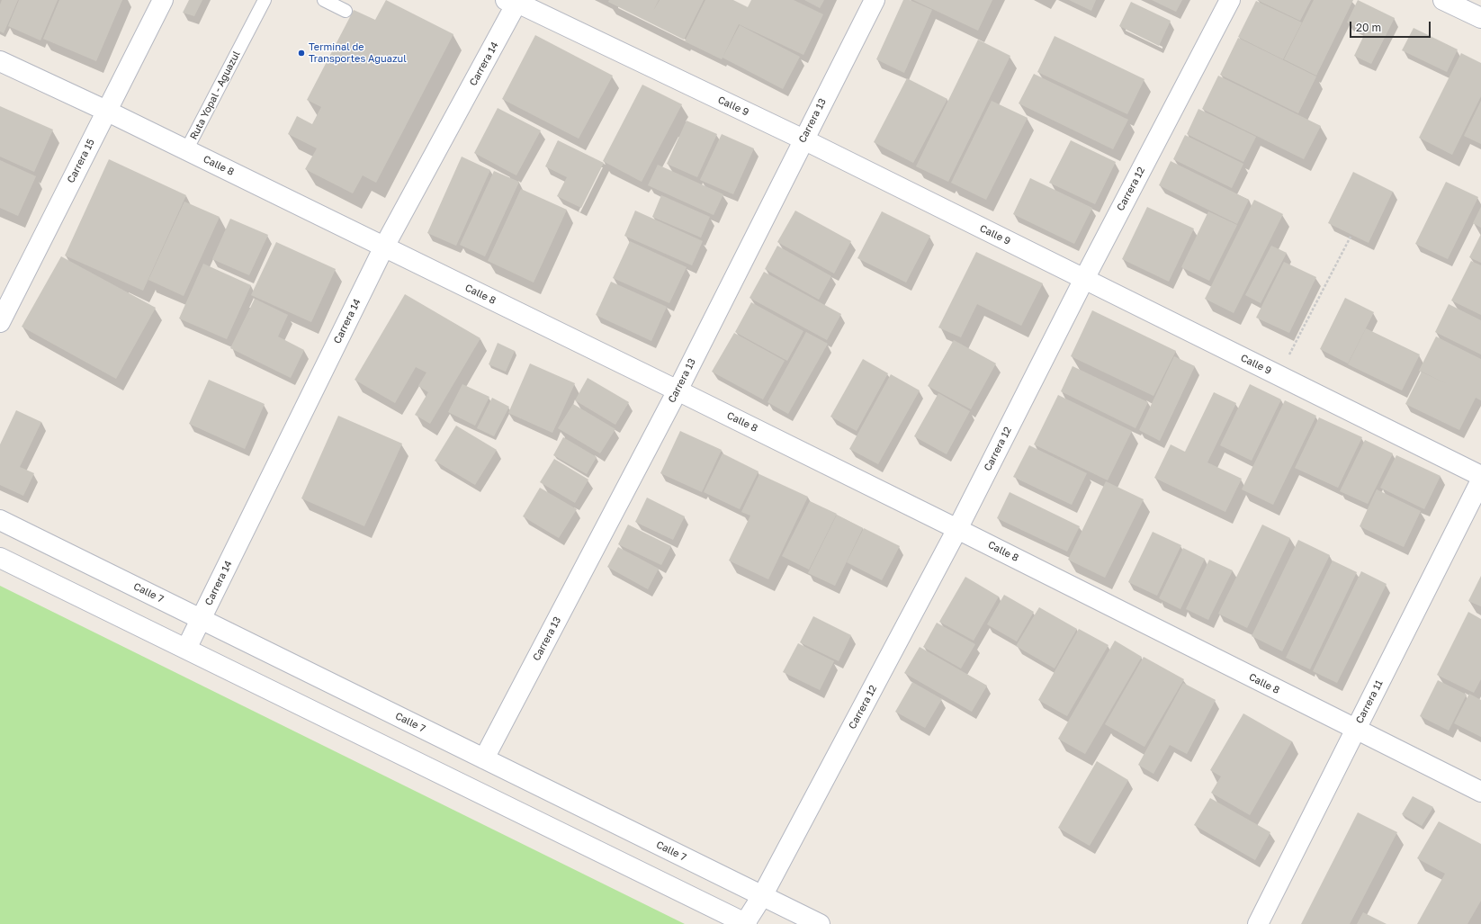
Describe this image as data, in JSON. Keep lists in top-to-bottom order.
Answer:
{
  "streets": {
    "street": [
      "Carrera 14",
      "Calle 9",
      "Carrera 13",
      "Calle 8",
      "Carrera 12",
      "Calle 7",
      "Carrera 11"
    ],
    "lane": ["Ruta Yopal - Aguazul"]
  },
  "crossings": [
    ["Carrera 14", "Calle 9"],
    ["Carrera 14", "Calle 8"],
    ["Carrera 14", "Calle 7"],
    ["Ruta Yopal - Aguazul", "Calle 8"],
    ["Calle 9", "Carrera 13"],
    ["Calle 9", "Carrera 12"],
    ["Carrera 13", "Calle 8"],
    ["Carrera 13", "Calle 7"],
    ["Calle 8", "Carrera 12"],
    ["Calle 8", "Carrera 11"],
    ["Carrera 12", "Calle 7"]
  ],
  "places": ["Terminal de Transportes Aguazul"],
  "scale_bar": "20 m"
}
